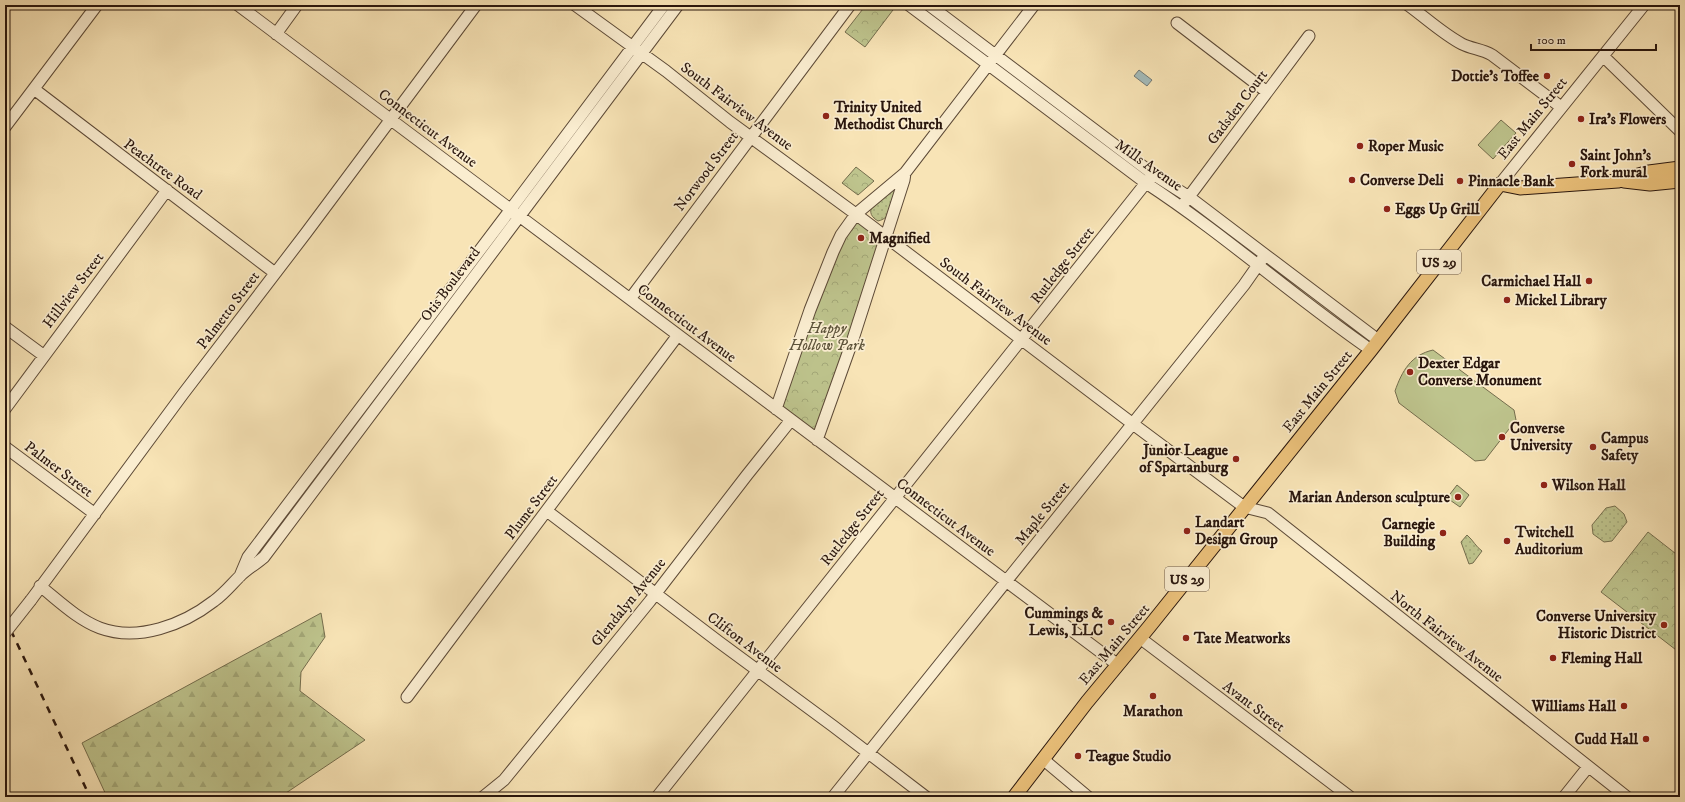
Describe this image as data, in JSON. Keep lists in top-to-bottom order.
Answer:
{
  "streets": {
    "main road": ["East Main Street", "US 29"],
    "street": [
      "South Fairview Avenue",
      "Gadsden Court",
      "Connecticut Avenue",
      "Mills Avenue",
      "Peachtree Road",
      "Norwood Street",
      "Rutledge Street",
      "Otis Boulevard",
      "Hillview Street",
      "Palmetto Street",
      "Palmer Street",
      "Plume Street",
      "Maple Street",
      "Glendalyn Avenue",
      "North Fairview Avenue",
      "Clifton Avenue",
      "Avant Street"
    ]
  },
  "crossings": [
    ["South Fairview Avenue", "East Main Street"],
    ["South Fairview Avenue", "Norwood Street"],
    ["South Fairview Avenue", "Rutledge Street"],
    ["South Fairview Avenue", "Otis Boulevard"],
    ["South Fairview Avenue", "Maple Street"],
    ["South Fairview Avenue", "North Fairview Avenue"],
    ["Gadsden Court", "Mills Avenue"],
    ["East Main Street", "Connecticut Avenue"],
    ["East Main Street", "Mills Avenue"],
    ["East Main Street", "North Fairview Avenue"],
    ["East Main Street", "Avant Street"],
    ["Connecticut Avenue", "Norwood Street"],
    ["Connecticut Avenue", "Rutledge Street"],
    ["Connecticut Avenue", "Otis Boulevard"],
    ["Connecticut Avenue", "Palmetto Street"],
    ["Connecticut Avenue", "Plume Street"],
    ["Connecticut Avenue", "Maple Street"],
    ["Connecticut Avenue", "Glendalyn Avenue"],
    ["Mills Avenue", "Rutledge Street"],
    ["Mills Avenue", "Maple Street"],
    ["Peachtree Road", "Hillview Street"],
    ["Peachtree Road", "Palmetto Street"],
    ["Rutledge Street", "Clifton Avenue"],
    ["Otis Boulevard", "Palmetto Street"],
    ["Palmetto Street", "Palmer Street"],
    ["Plume Street", "Clifton Avenue"],
    ["Maple Street", "Clifton Avenue"],
    ["Glendalyn Avenue", "Clifton Avenue"]
  ],
  "parks": ["Happy Hollow Park"],
  "places": [
    "Dottie's Toffee",
    "Trinity United Methodist Church",
    "Ira's Flowers",
    "Roper Music",
    "Saint John's Fork mural",
    "Converse Deli",
    "Pinnacle Bank",
    "Eggs Up Grill",
    "Magnified",
    "Carmichael Hall",
    "Mickel Library",
    "Dexter Edgar Converse Monument",
    "Converse University",
    "Campus Safety",
    "Junior League of Spartanburg",
    "Wilson Hall",
    "Marian Anderson sculpture",
    "Landart Design Group",
    "Carnegie Building",
    "Twitchell Auditorium",
    "Cummings & Lewis, LLC",
    "Converse University Historic District",
    "Tate Meatworks",
    "Fleming Hall",
    "Marathon",
    "Williams Hall",
    "Cudd Hall",
    "Teague Studio"
  ],
  "scale_bar": "100 m"
}
